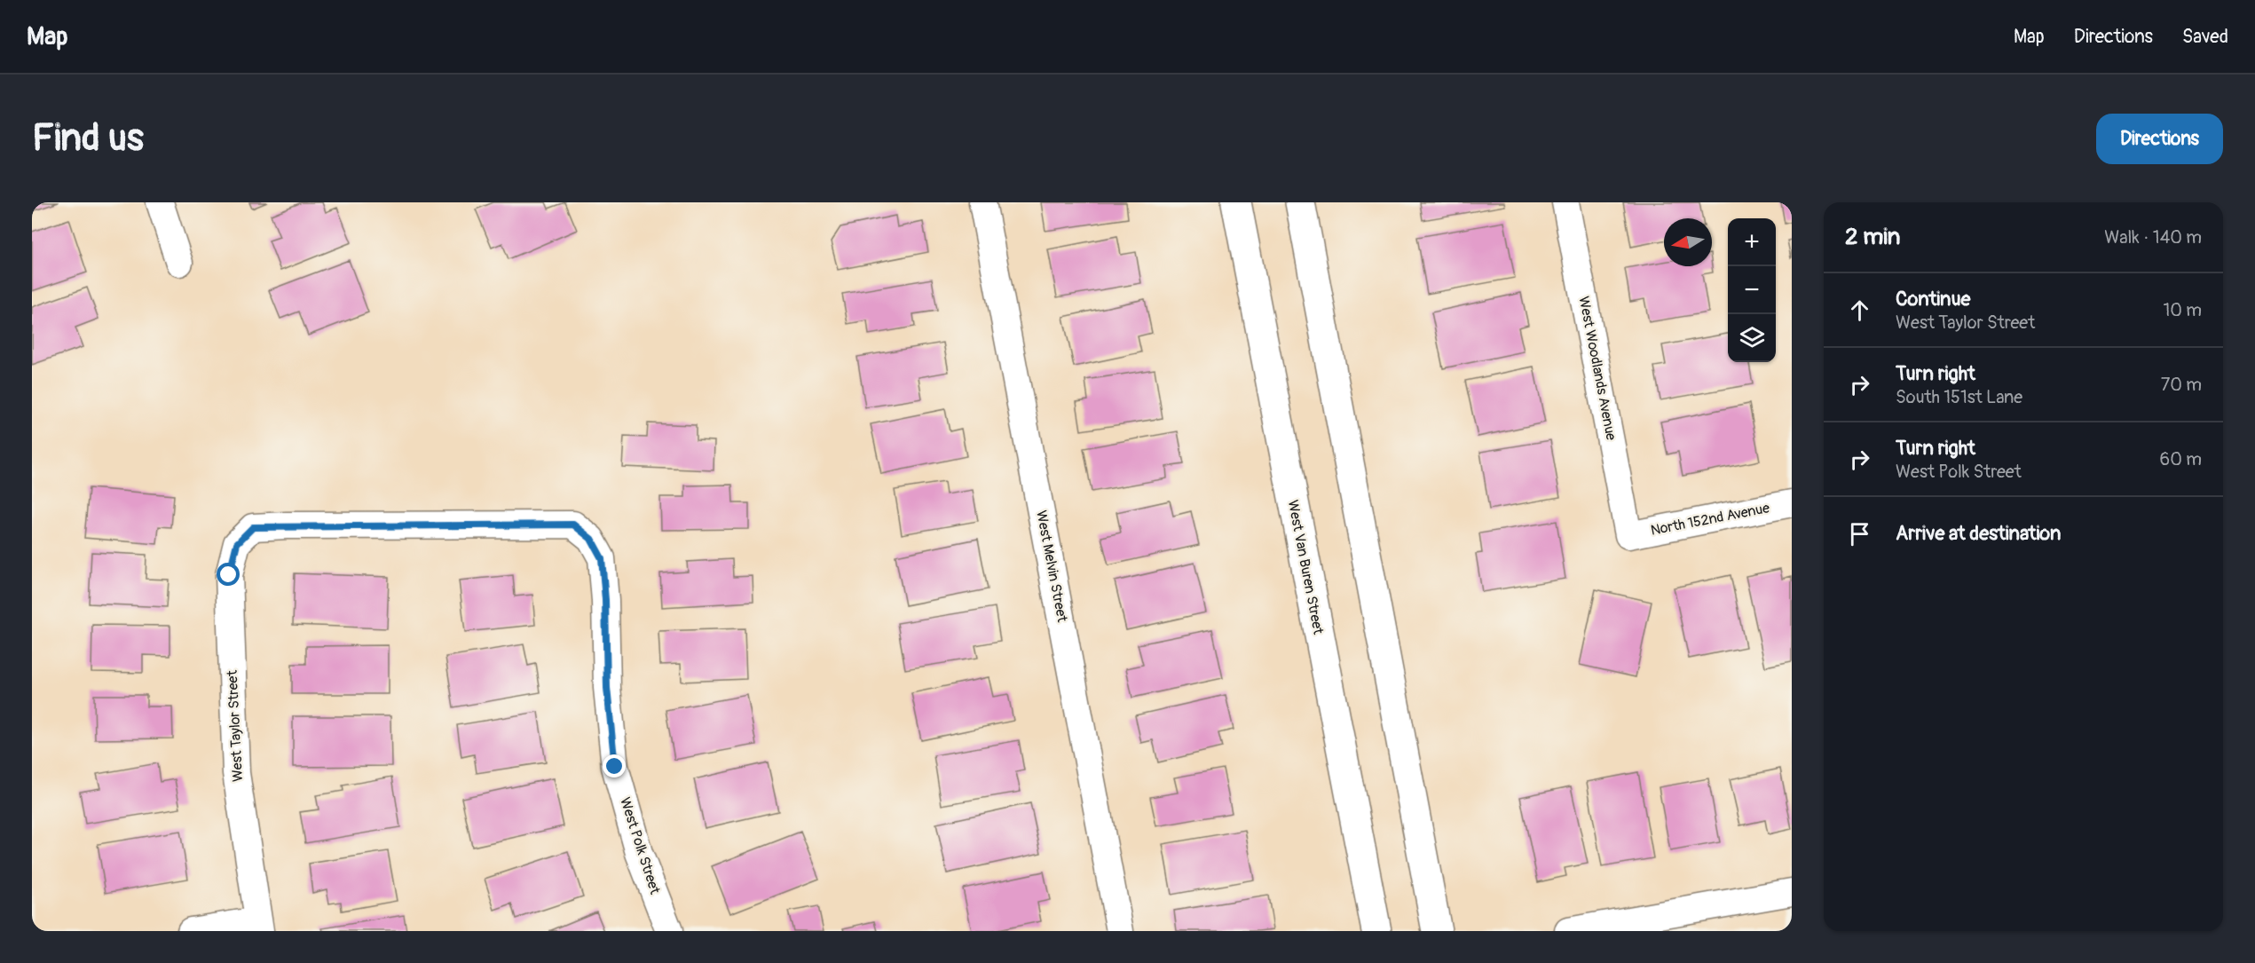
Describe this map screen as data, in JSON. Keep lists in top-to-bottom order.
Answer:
{
  "streets": {
    "main road": ["West Van Buren Street"],
    "street": [
      "West Woodlands Avenue",
      "North 152nd Avenue",
      "West Melvin Street",
      "West Taylor Street",
      "West Polk Street"
    ]
  },
  "crossings": [
    ["West Woodlands Avenue", "North 152nd Avenue"],
    ["West Taylor Street", "West Polk Street"]
  ],
  "north": "left",
  "page": {
    "header": "Map",
    "nav": ["Map", "Directions", "Saved"],
    "buttons": "Directions",
    "title": "Find us",
    "heading": ["2 min", "Walk · 140 m"],
    "map_buttons": ["+", "−"],
    "list": [
      ["Continue", "West Taylor Street", "10 m"],
      ["Turn right", "South 151st Lane", "70 m"],
      ["Turn right", "West Polk Street", "60 m"],
      "Arrive at destination"
    ]
  }
}
